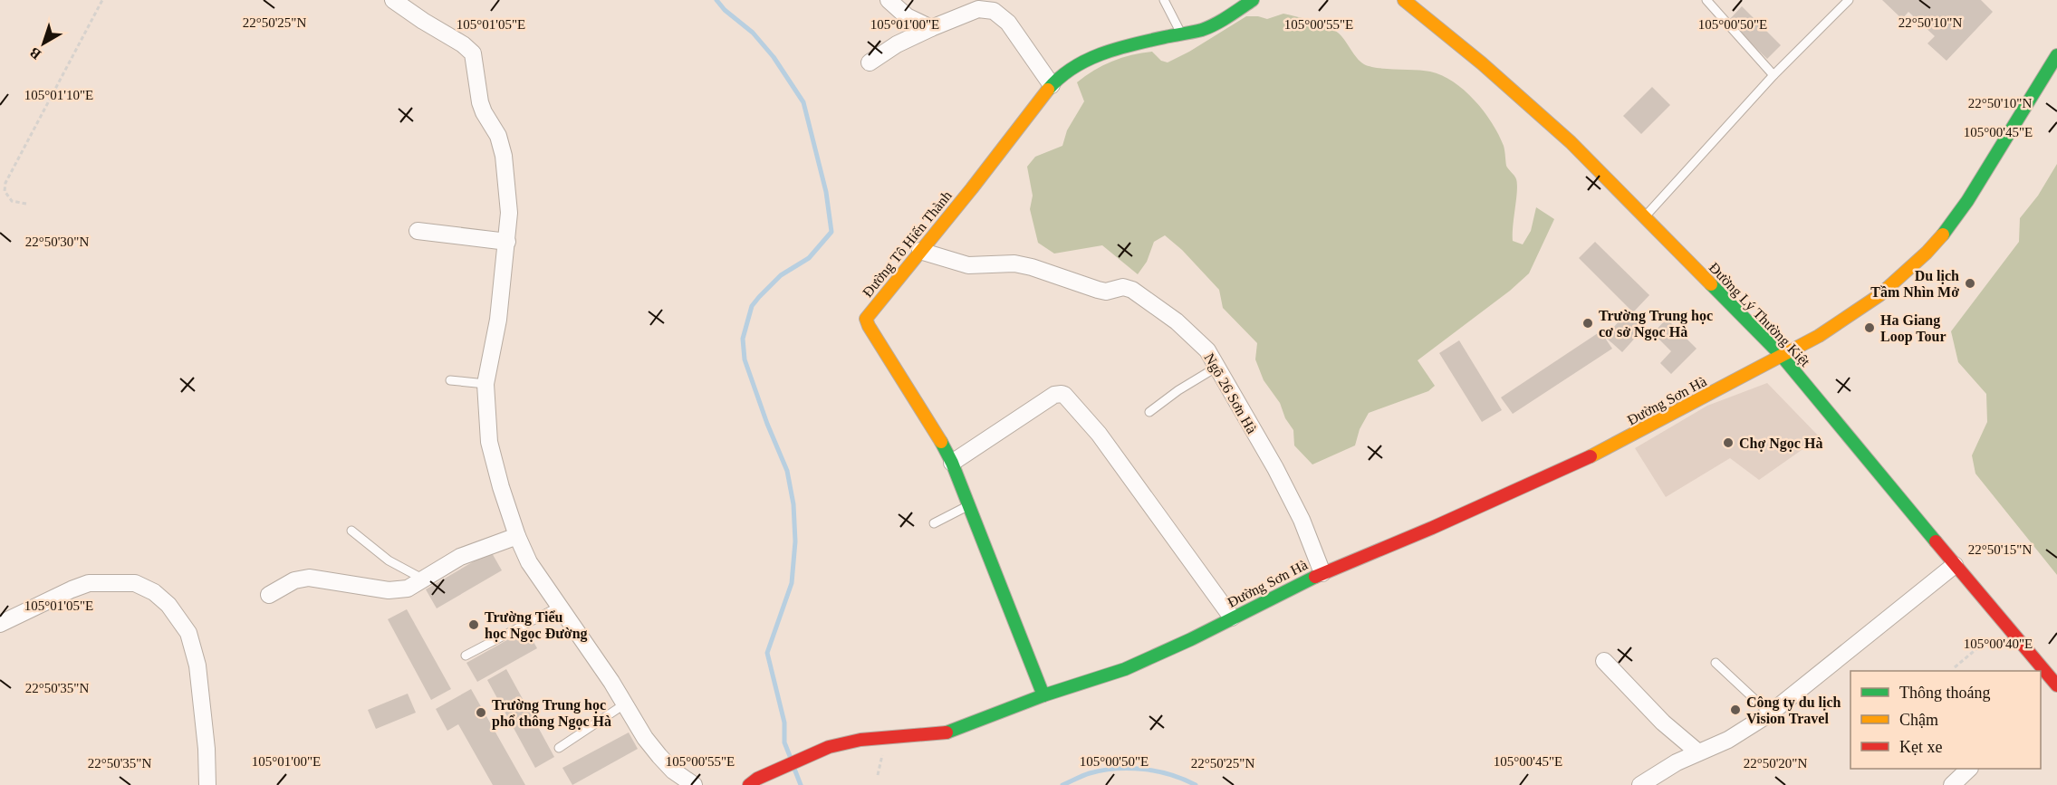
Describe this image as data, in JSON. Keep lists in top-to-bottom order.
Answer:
{
  "streets": {
    "main road": ["Đường Tô Hiến Thành", "Đường Lý Thường Kiệt", "Đường Sơn Hà"],
    "street": ["Ngõ 26 Sơn Hà"]
  },
  "crossings": [
    ["Đường Tô Hiến Thành", "Ngõ 26 Sơn Hà"],
    ["Đường Tô Hiến Thành", "Đường Sơn Hà"],
    ["Đường Lý Thường Kiệt", "Đường Sơn Hà"],
    ["Ngõ 26 Sơn Hà", "Đường Sơn Hà"]
  ],
  "places": [
    "Du lịch Tầm Nhìn Mở",
    "Trường Trung học cơ sở Ngọc Hà",
    "Ha Giang Loop Tour",
    "Chợ Ngọc Hà",
    "Trường Tiểu học Ngọc Đường",
    "Công ty du lịch Vision Travel",
    "Trường Trung học phổ thông Ngọc Hà"
  ],
  "legend": ["Thông thoáng", "Chậm", "Kẹt xe"],
  "north": "bottom left",
  "coordinates": [
    "22°50'25\"N",
    "22°50'10\"N",
    "105°01'05\"E",
    "105°01'00\"E",
    "105°00'55\"E",
    "105°00'50\"E",
    "105°01'10\"E",
    "105°00'45\"E",
    "22°50'30\"N",
    "22°50'15\"N",
    "105°00'40\"E",
    "22°50'35\"N",
    "22°50'20\"N"
  ]
}
